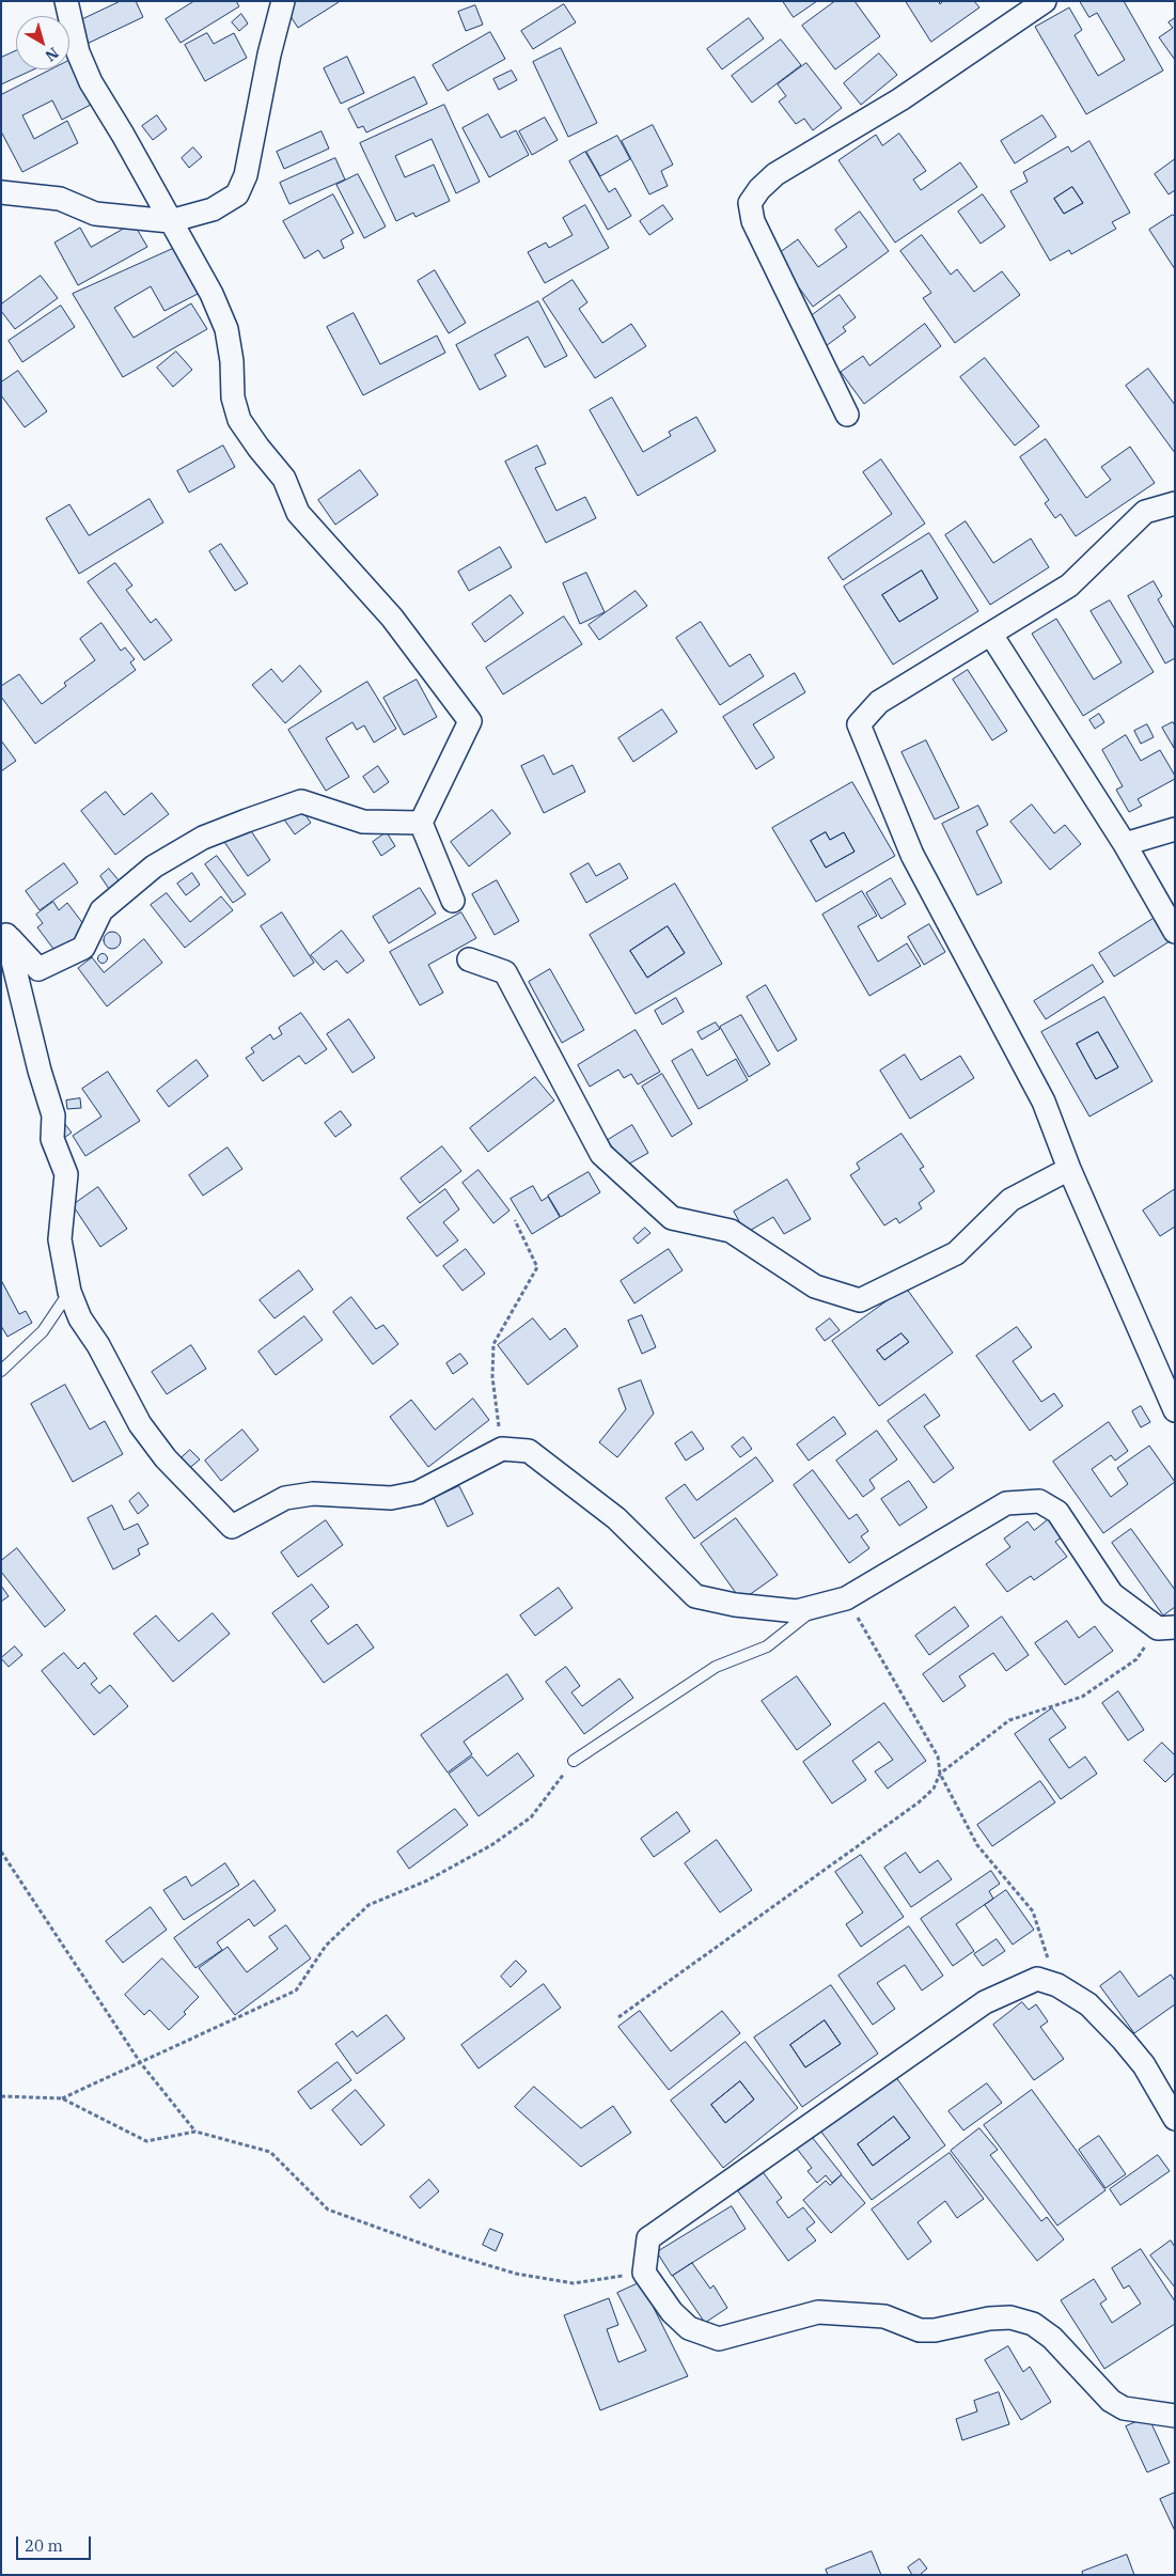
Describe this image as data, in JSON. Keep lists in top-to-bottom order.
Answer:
{
  "scale_bar": "20 m",
  "north": "bottom right"
}
